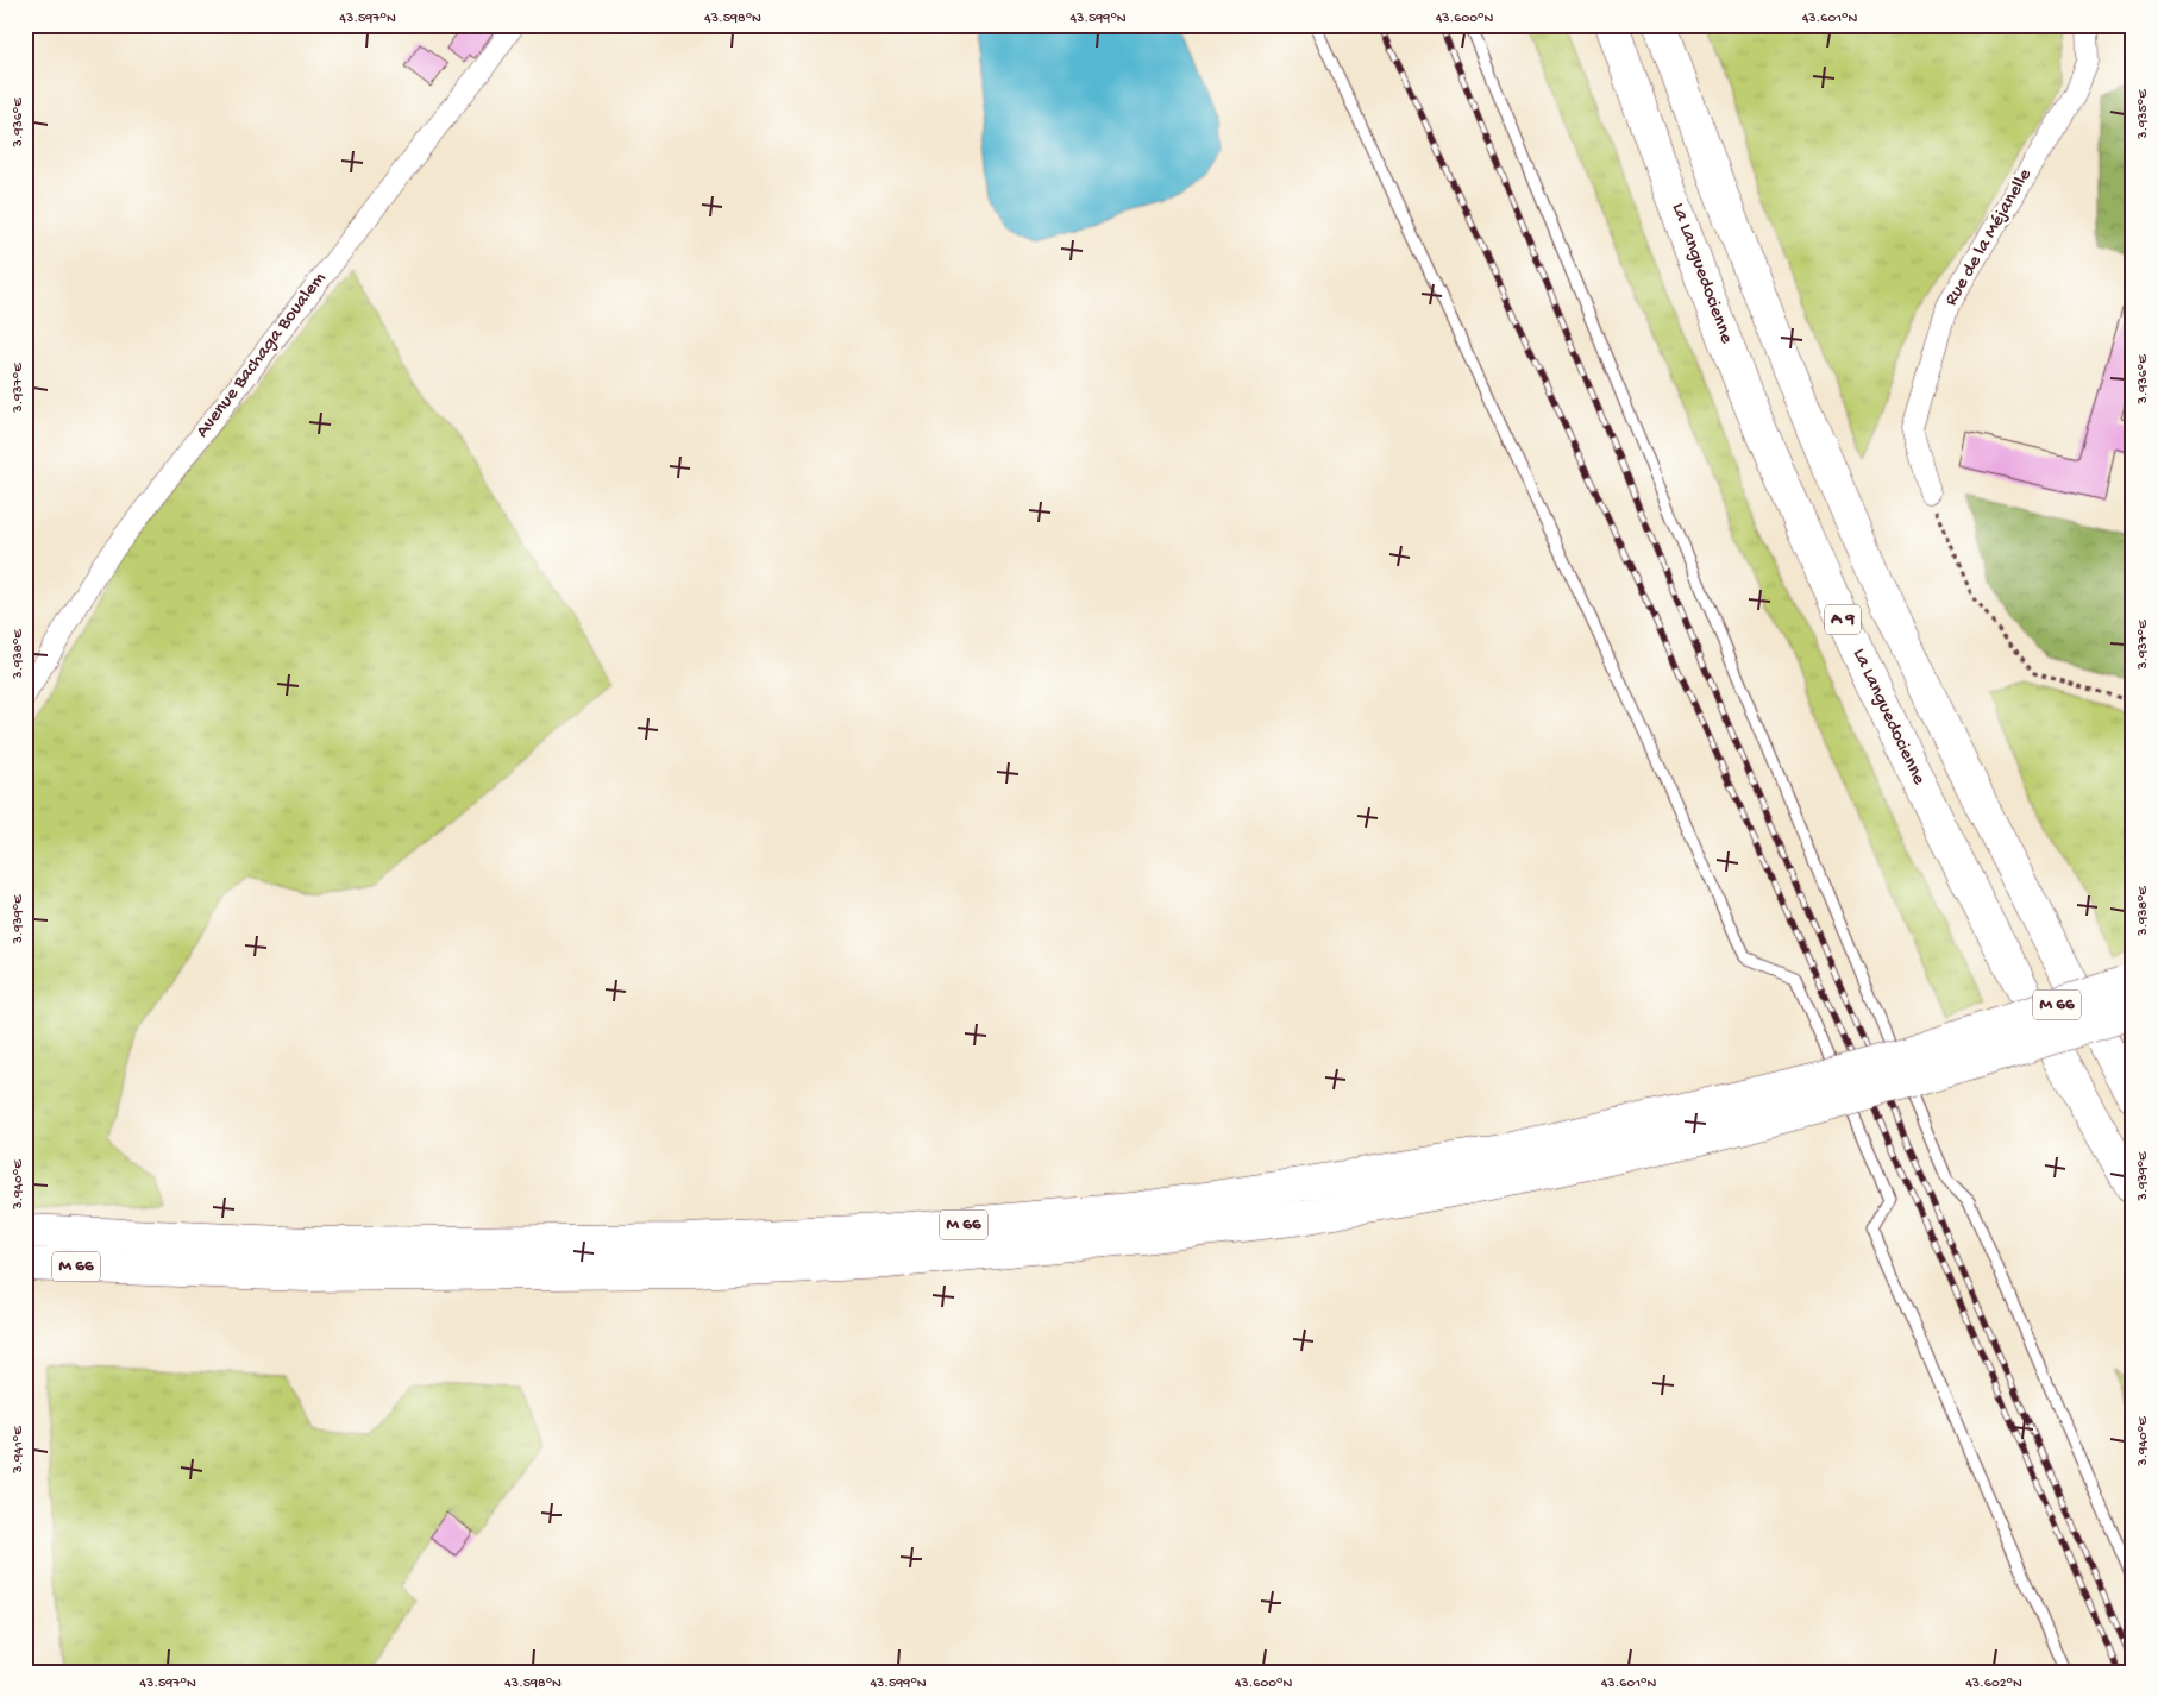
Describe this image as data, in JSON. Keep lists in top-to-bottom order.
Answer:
{
  "streets": {
    "highway": ["La Languedocienne", "A 9", "M 66"],
    "street": ["Rue de la Méjanelle", "Avenue Bachaga Boualem"]
  },
  "coordinates": [
    "43.597°N",
    "43.598°N",
    "43.599°N",
    "43.600°N",
    "43.601°N",
    "3.935°E",
    "3.936°E",
    "3.937°E",
    "3.938°E",
    "3.939°E",
    "3.940°E",
    "3.941°E",
    "43.602°N"
  ]
}
